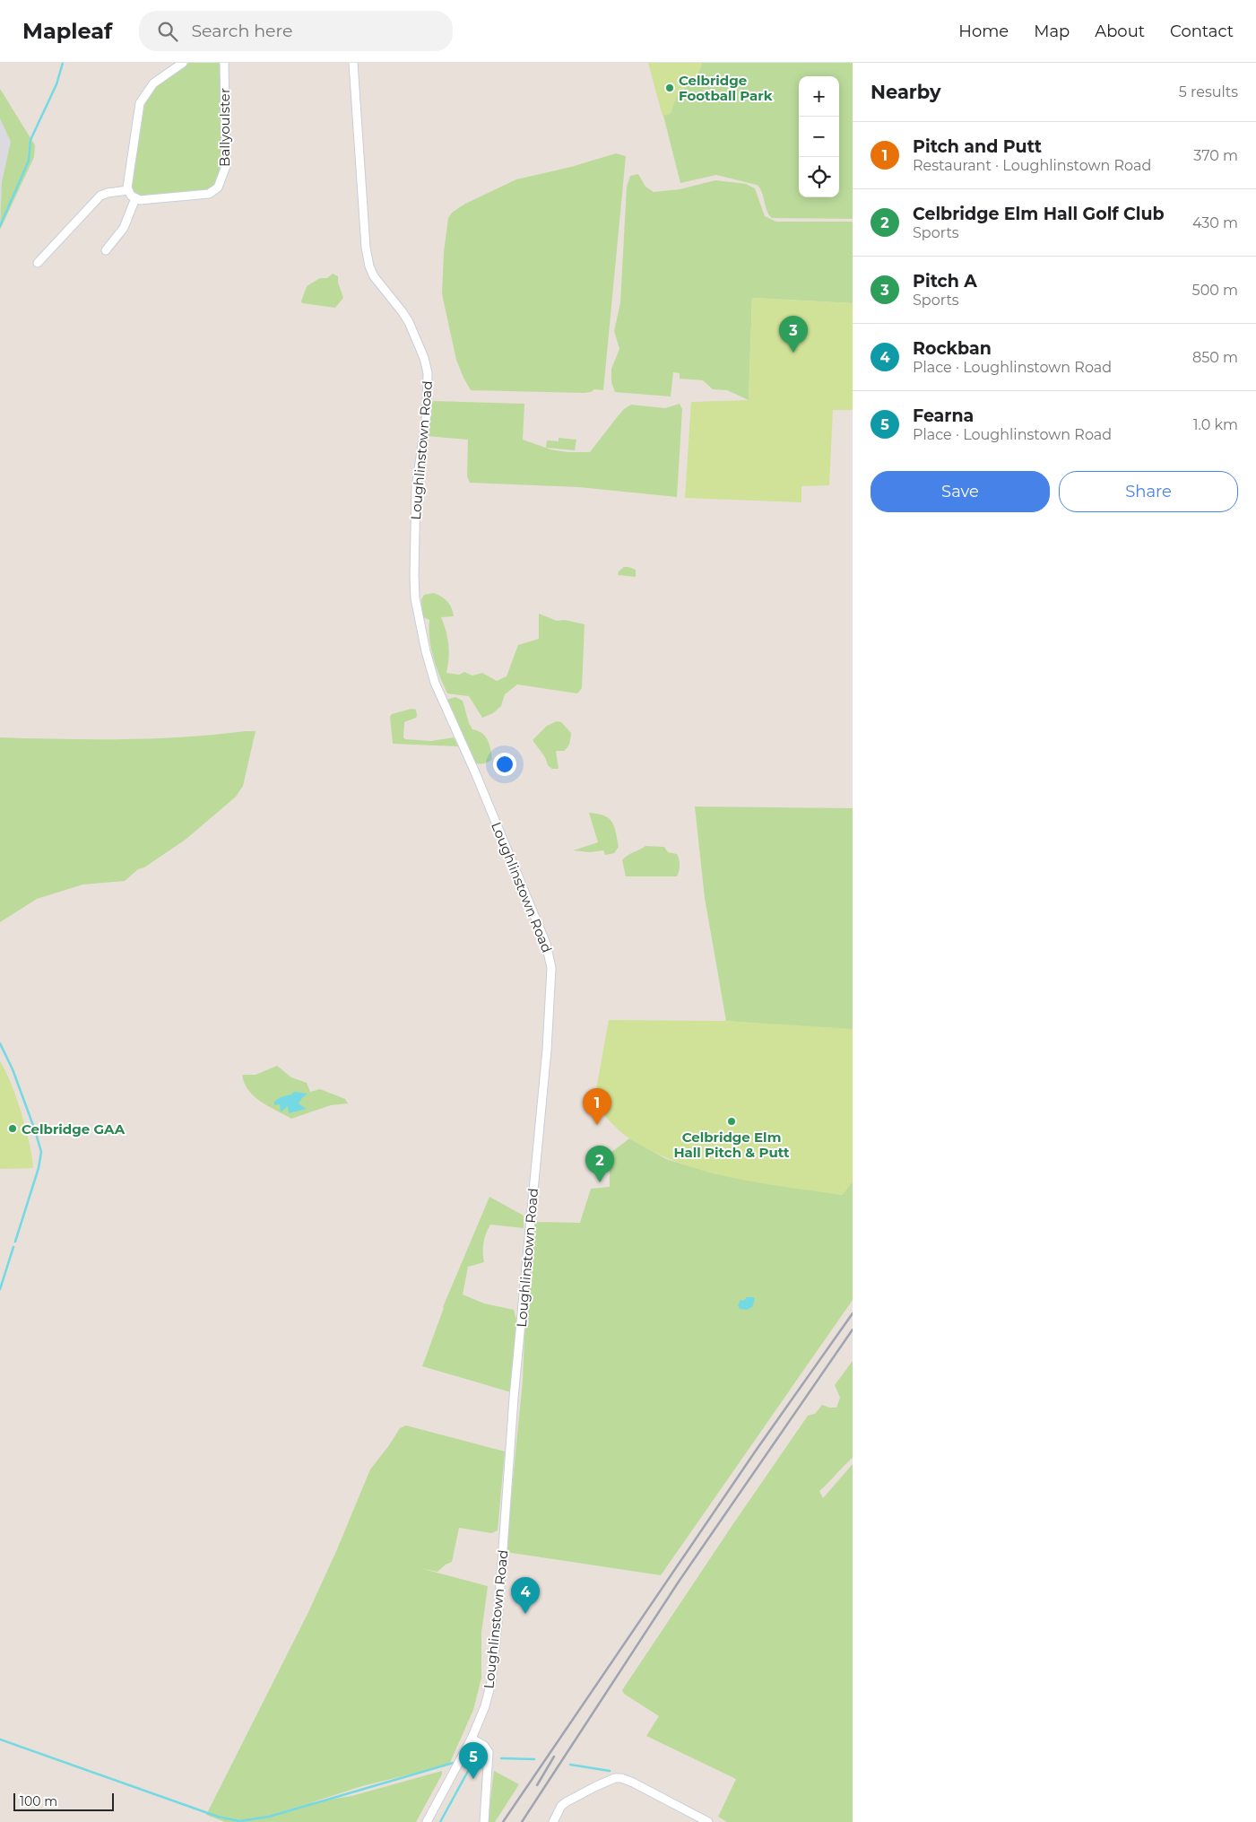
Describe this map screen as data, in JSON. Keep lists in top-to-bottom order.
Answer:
{
  "streets": {
    "street": ["Ballyoulster", "Loughlinstown Road"]
  },
  "places": ["Celbridge Football Park", "Celbridge Elm Hall Pitch & Putt", "Celbridge GAA"],
  "scale_bar": "100 m",
  "page": {
    "header": "Mapleaf",
    "search": "Search here",
    "nav": [
      "Home",
      "Map",
      "About",
      "Contact"
    ],
    "heading": ["Nearby", "5 results"],
    "map_buttons": ["+", "−"],
    "list": [
      {
        "mark": "1",
        "name": "Pitch and Putt",
        "note": "Restaurant · Loughlinstown Road",
        "value": "370 m"
      },
      {
        "mark": "2",
        "name": "Celbridge Elm Hall Golf Club",
        "note": "Sports",
        "value": "430 m"
      },
      {
        "mark": "3",
        "name": "Pitch A",
        "note": "Sports",
        "value": "500 m"
      },
      {
        "mark": "4",
        "name": "Rockban",
        "note": "Place · Loughlinstown Road",
        "value": "850 m"
      },
      {
        "mark": "5",
        "name": "Fearna",
        "note": "Place · Loughlinstown Road",
        "value": "1.0 km"
      }
    ],
    "pins": [
      "3",
      "1",
      "2",
      "4",
      "5"
    ],
    "buttons": ["Save", "Share"],
    "scale": "100 m"
  }
}
